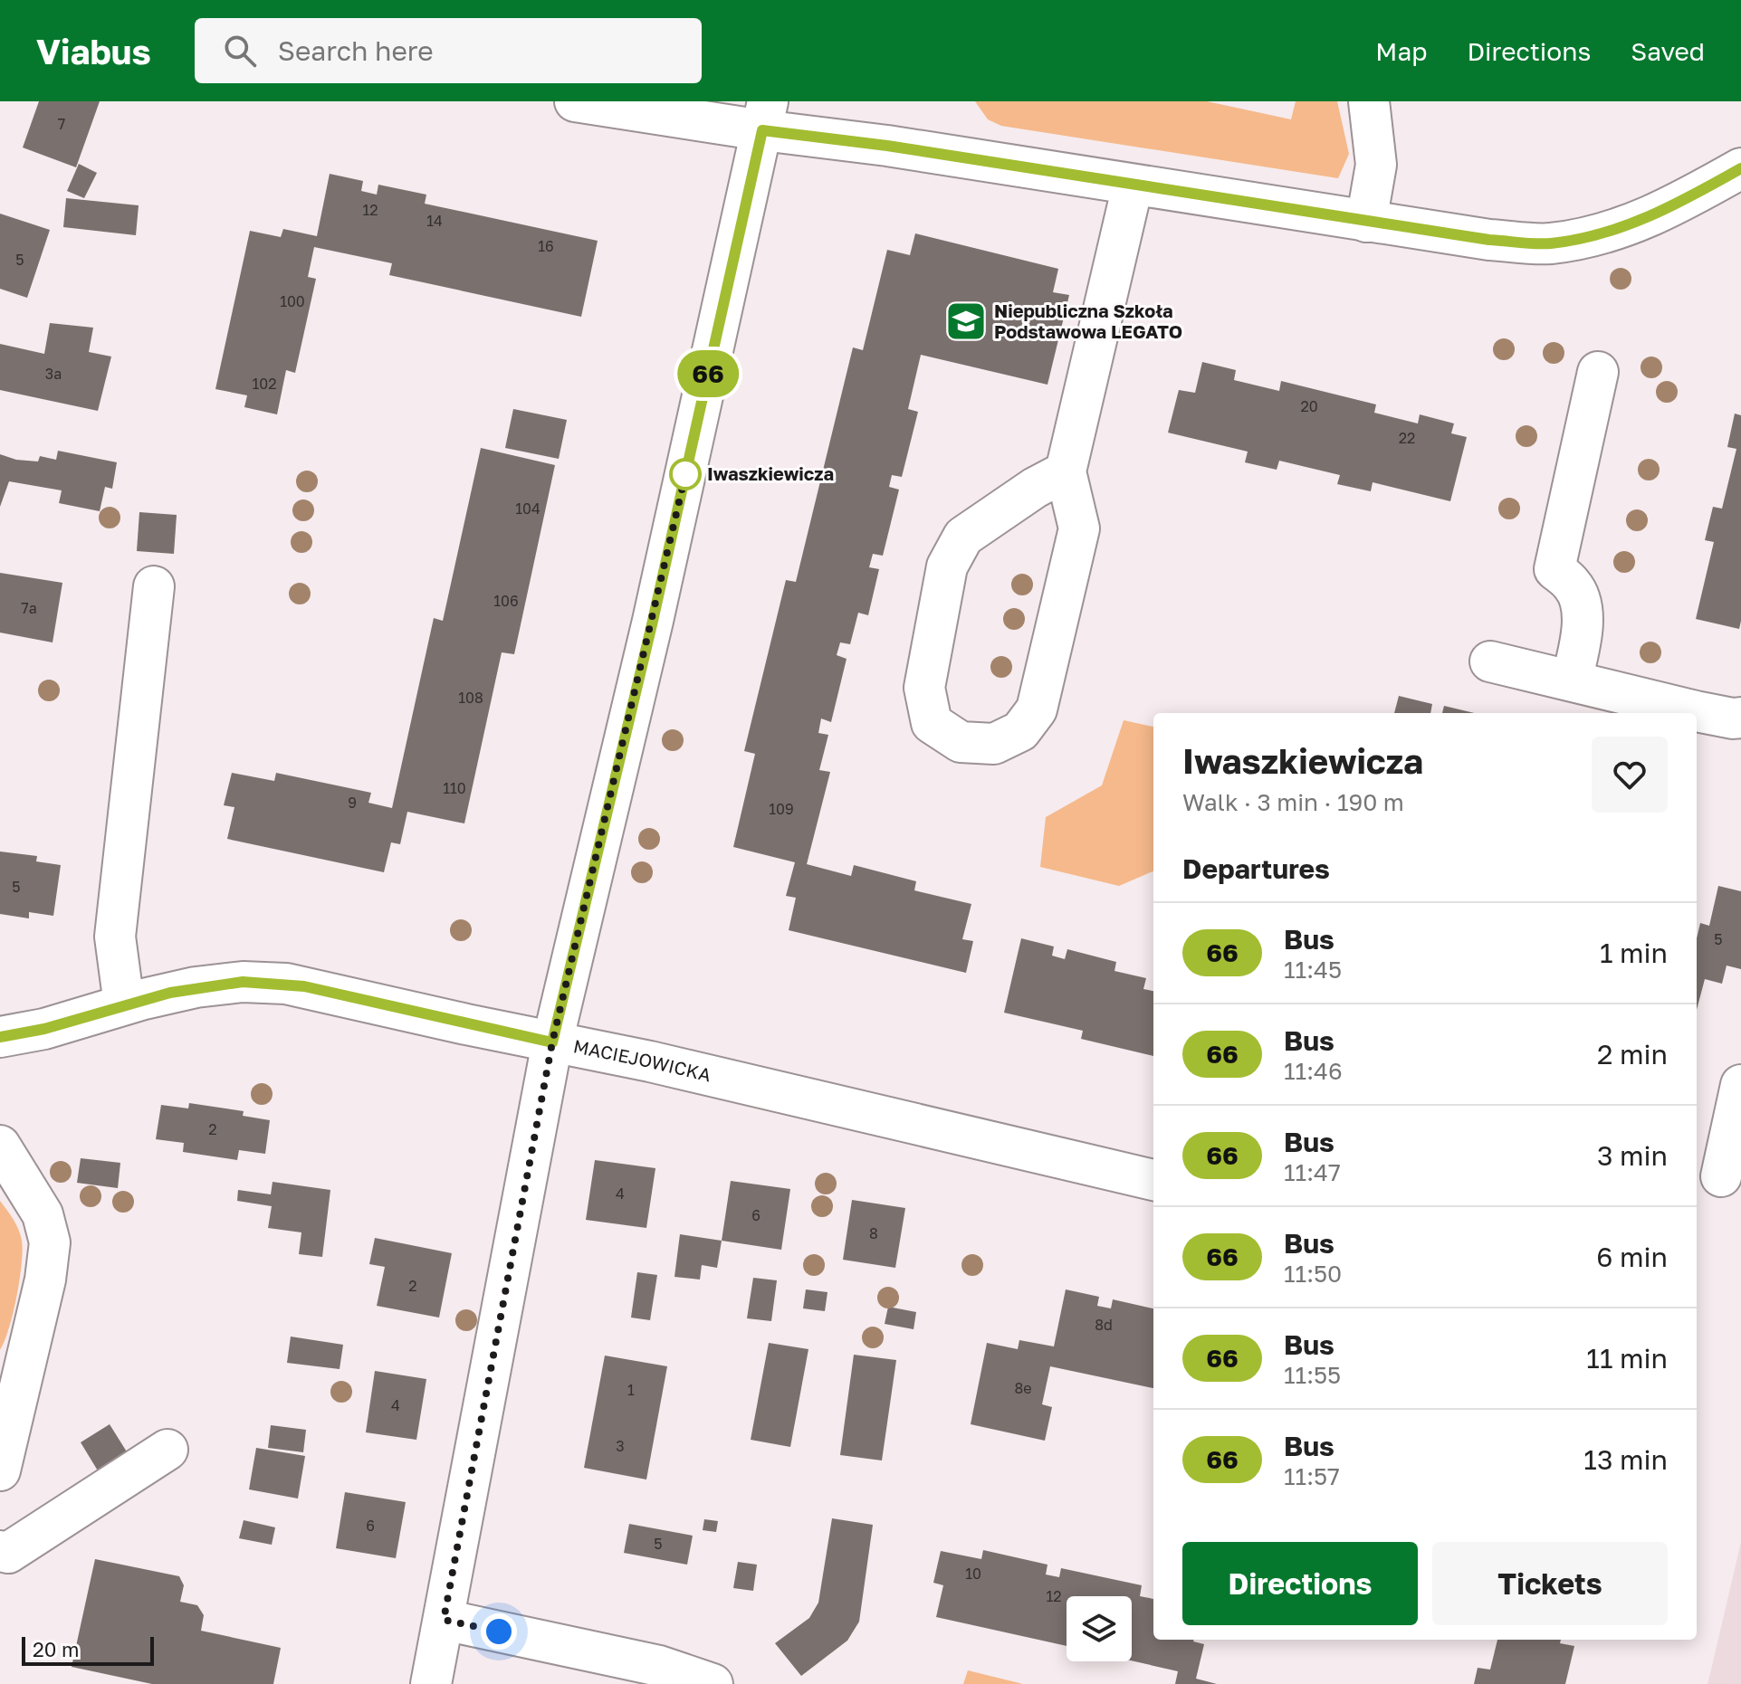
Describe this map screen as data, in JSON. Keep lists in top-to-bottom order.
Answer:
{
  "streets": {
    "street": ["MACIEJOWICKA"]
  },
  "places": {
    "school or university": ["Niepubliczna Szkoła Podstawowa LEGATO"],
    "other": ["Iwaszkiewicza"]
  },
  "lines": ["bus line 66"],
  "house_numbers": [
    "7",
    "12",
    "14",
    "16",
    "5",
    "100",
    "3a",
    "102",
    "20",
    "22",
    "104",
    "106",
    "7a",
    "108",
    "110",
    "9",
    "109",
    "5",
    "5",
    "2",
    "4",
    "6",
    "8",
    "2",
    "8d",
    "8e",
    "1",
    "4",
    "3",
    "6",
    "5",
    "10",
    "12"
  ],
  "scale_bar": "20 m",
  "page": {
    "header": "Viabus",
    "search": "Search here",
    "nav": ["Map", "Directions", "Saved"],
    "on_map": "66",
    "heading": [
      ["Iwaszkiewicza", "Walk · 3 min · 190 m"],
      "Departures"
    ],
    "list": [
      {
        "mark": "66",
        "name": "Bus",
        "note": "11:45",
        "value": "1 min"
      },
      {
        "mark": "66",
        "name": "Bus",
        "note": "11:46",
        "value": "2 min"
      },
      {
        "mark": "66",
        "name": "Bus",
        "note": "11:47",
        "value": "3 min"
      },
      {
        "mark": "66",
        "name": "Bus",
        "note": "11:50",
        "value": "6 min"
      },
      {
        "mark": "66",
        "name": "Bus",
        "note": "11:55",
        "value": "11 min"
      },
      {
        "mark": "66",
        "name": "Bus",
        "note": "11:57",
        "value": "13 min"
      }
    ],
    "buttons": ["Directions", "Tickets"],
    "scale": "20 m"
  }
}
